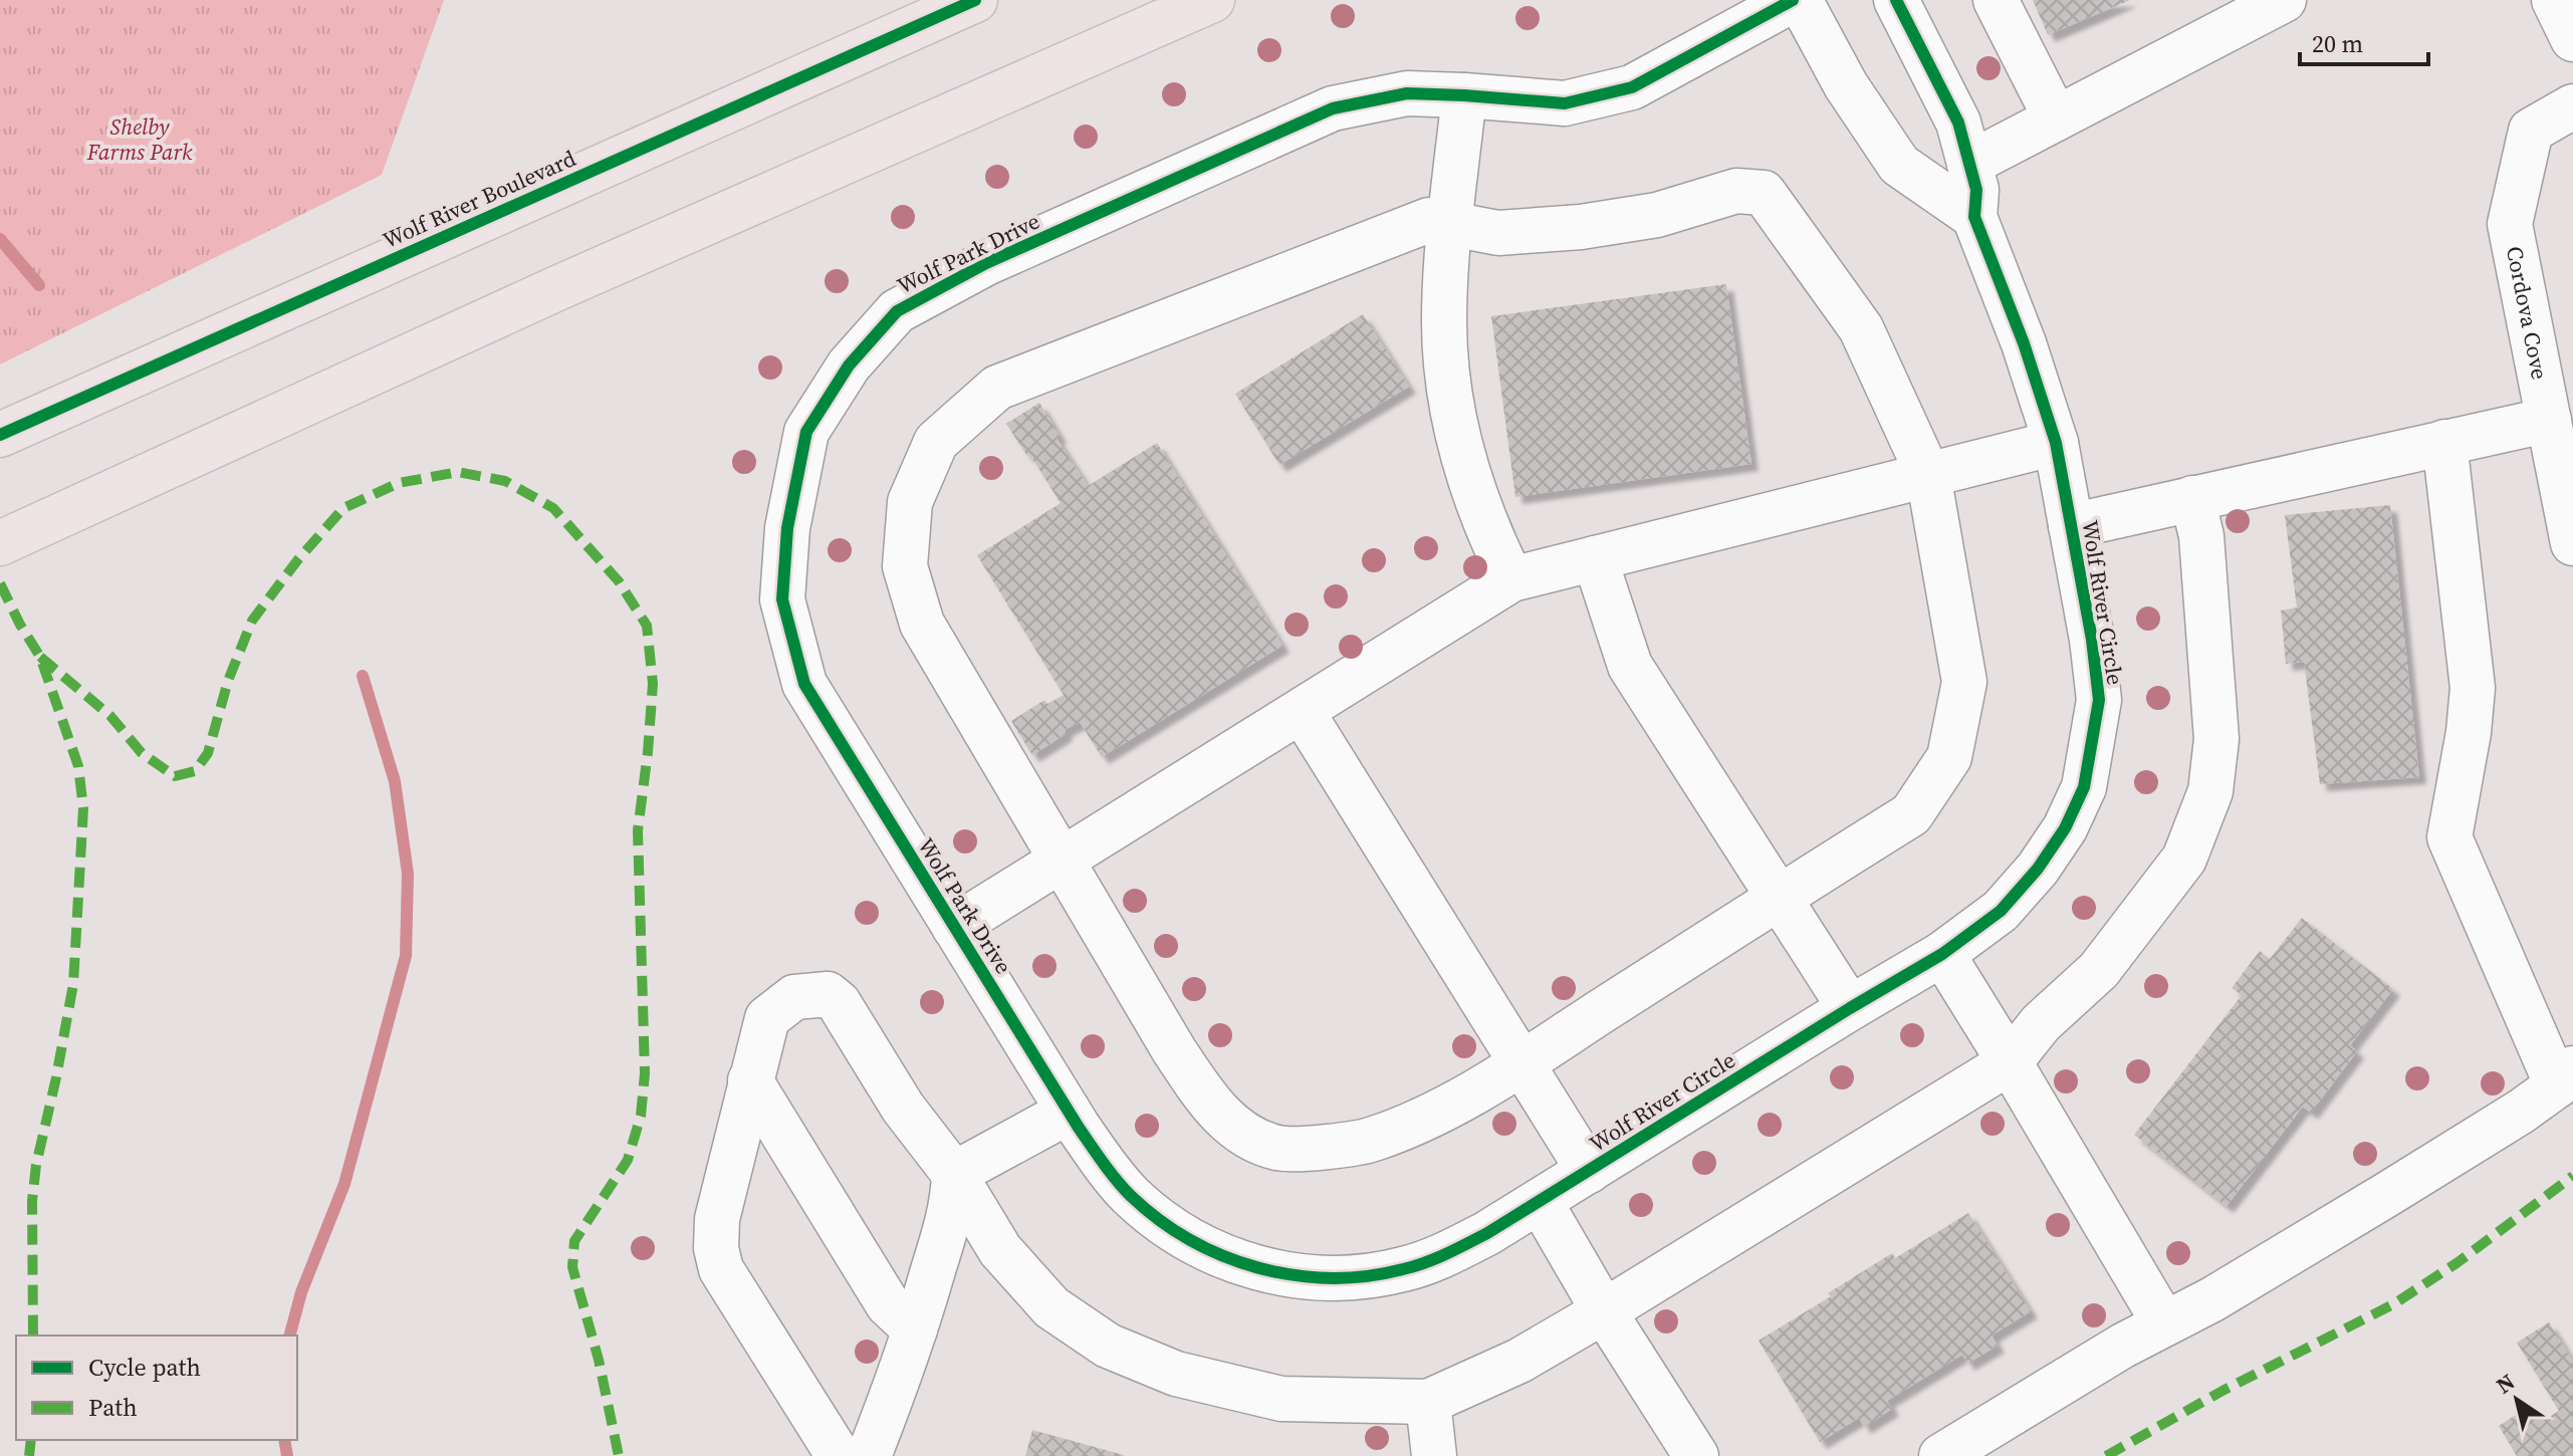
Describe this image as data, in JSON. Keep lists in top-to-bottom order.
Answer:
{
  "streets": {
    "main road": ["Wolf River Boulevard"],
    "street": ["Wolf Park Drive", "Cordova Cove", "Wolf River Circle"]
  },
  "crossings": [
    ["Wolf Park Drive", "Wolf River Circle"]
  ],
  "parks": ["Shelby Farms Park"],
  "legend": ["Cycle path", "Path"],
  "scale_bar": "20 m",
  "north": "top left"
}
